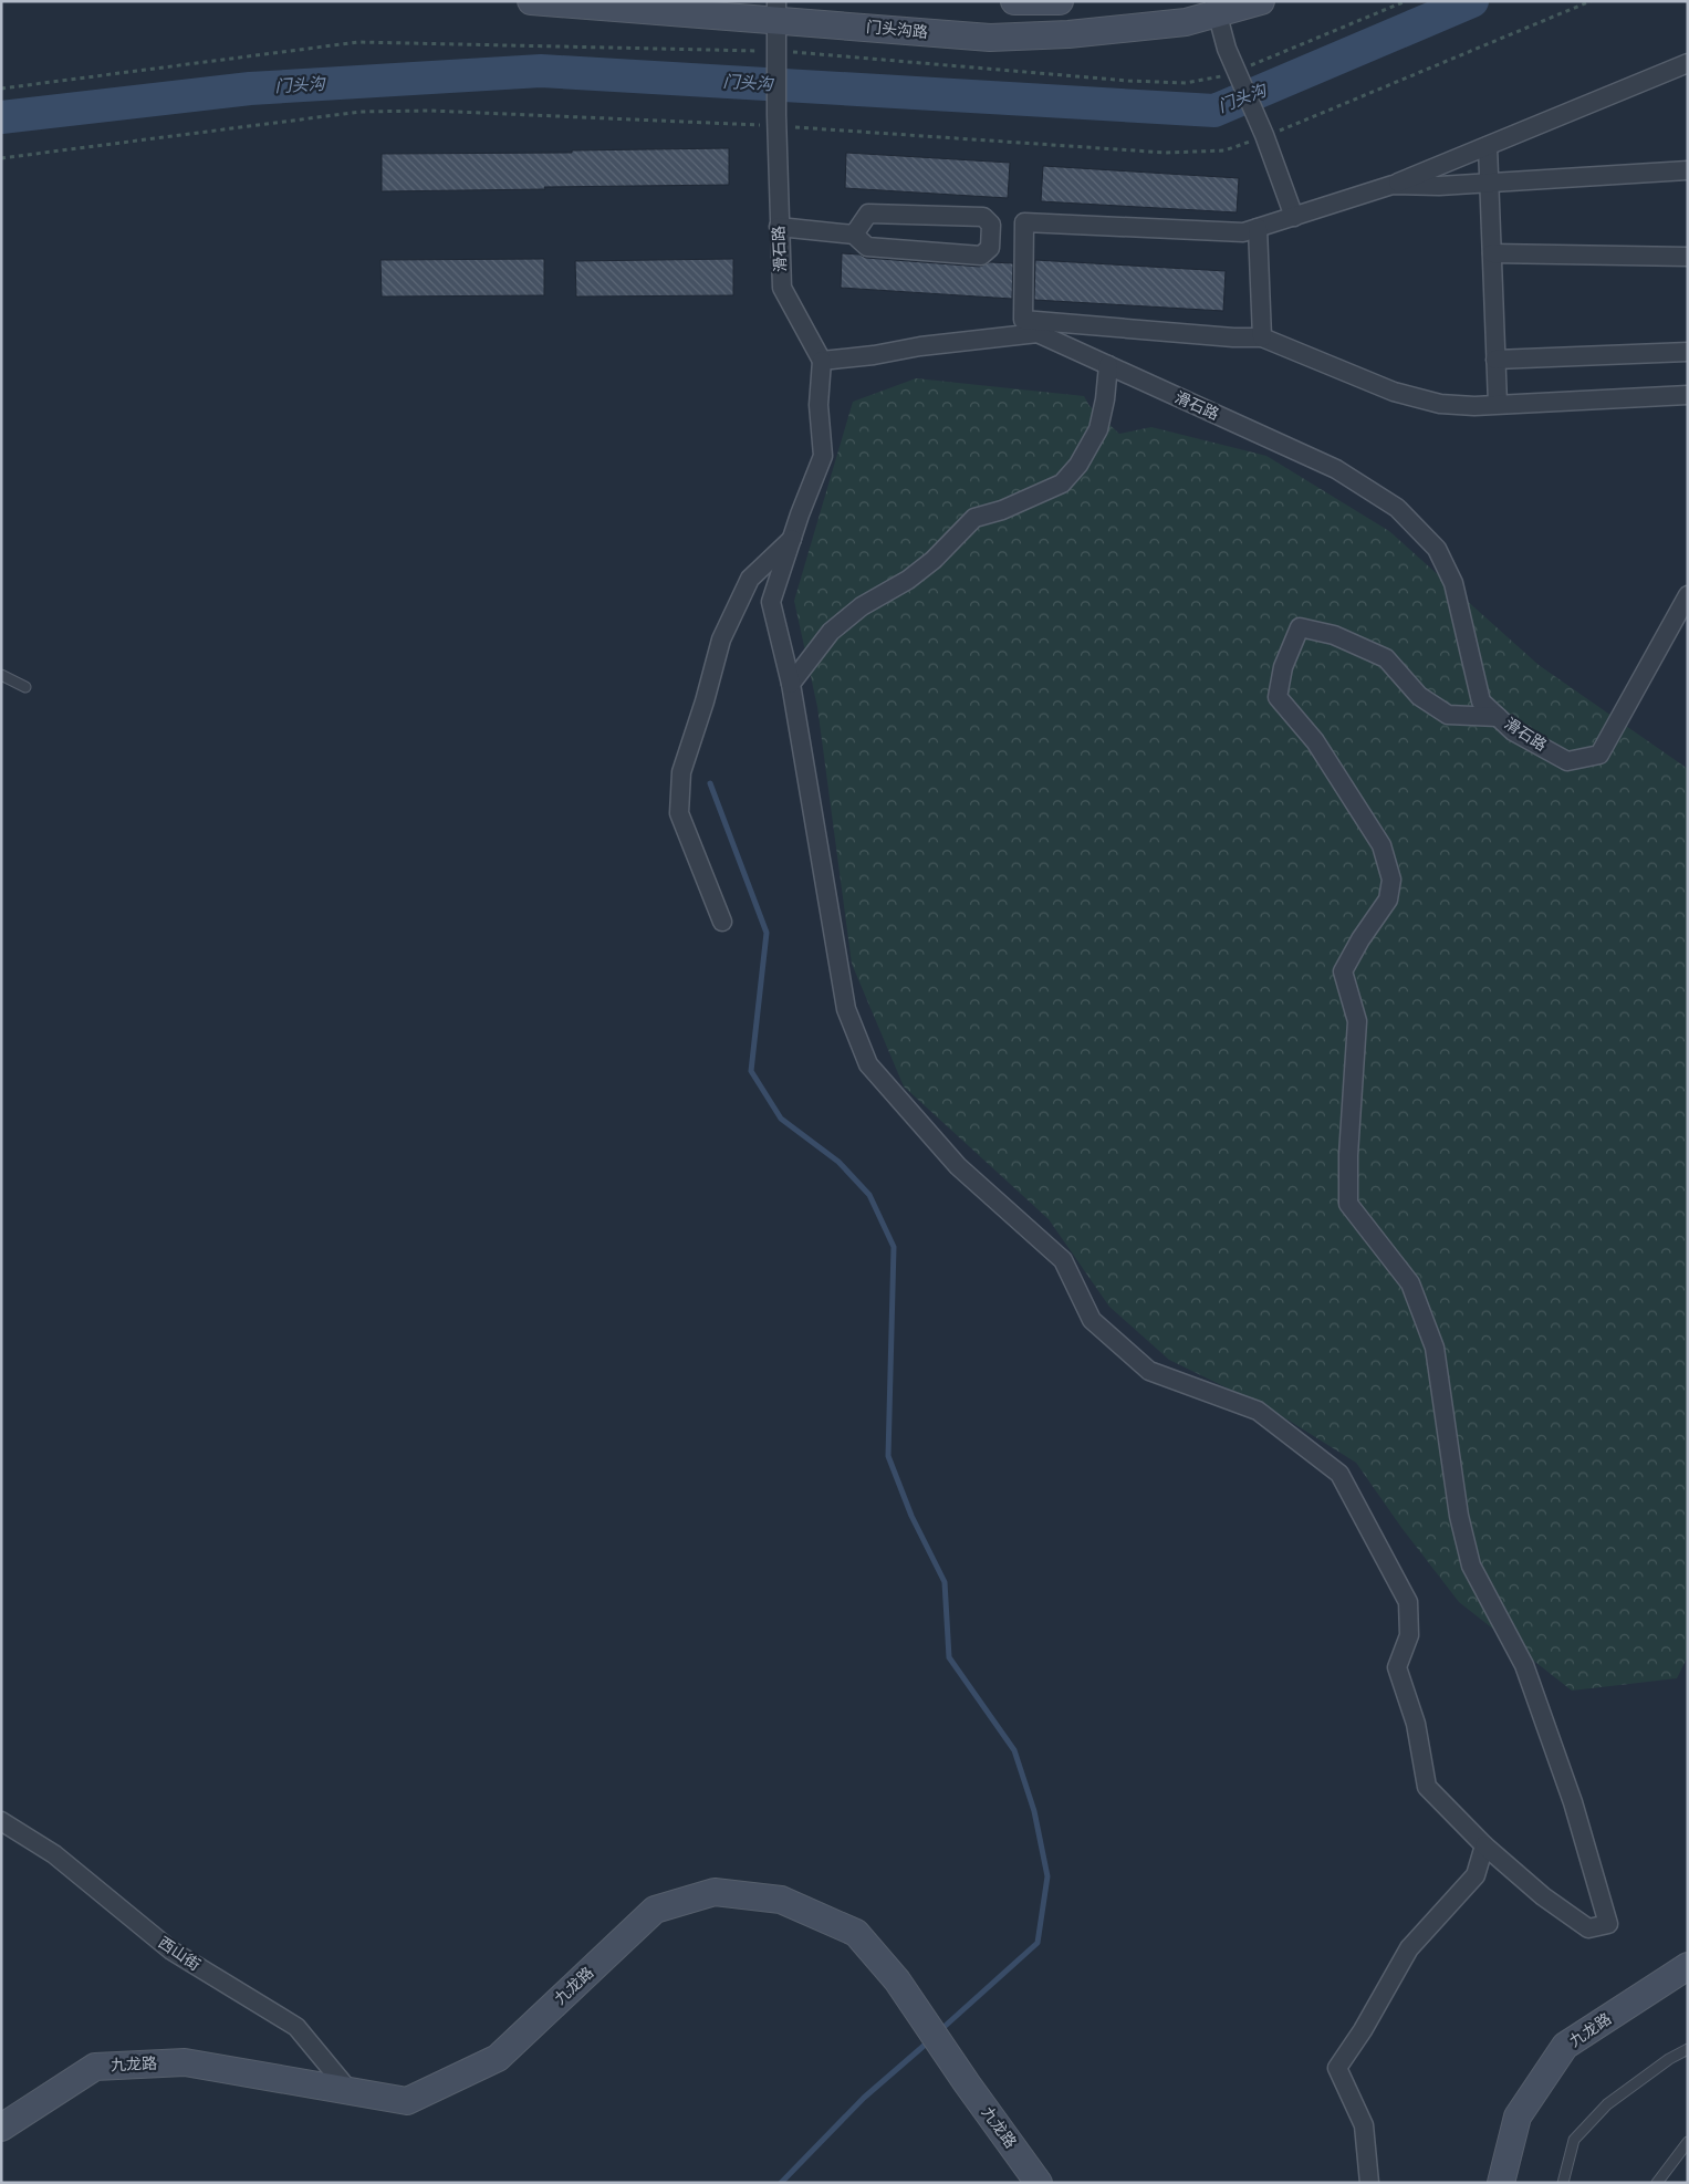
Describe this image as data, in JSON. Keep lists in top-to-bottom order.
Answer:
{
  "streets": {
    "main road": ["门头沟路", "九龙路"],
    "street": ["滑石路", "西山街"]
  },
  "crossings": [
    ["门头沟路", "滑石路"],
    ["西山街", "九龙路"]
  ],
  "water": ["门头沟"]
}
